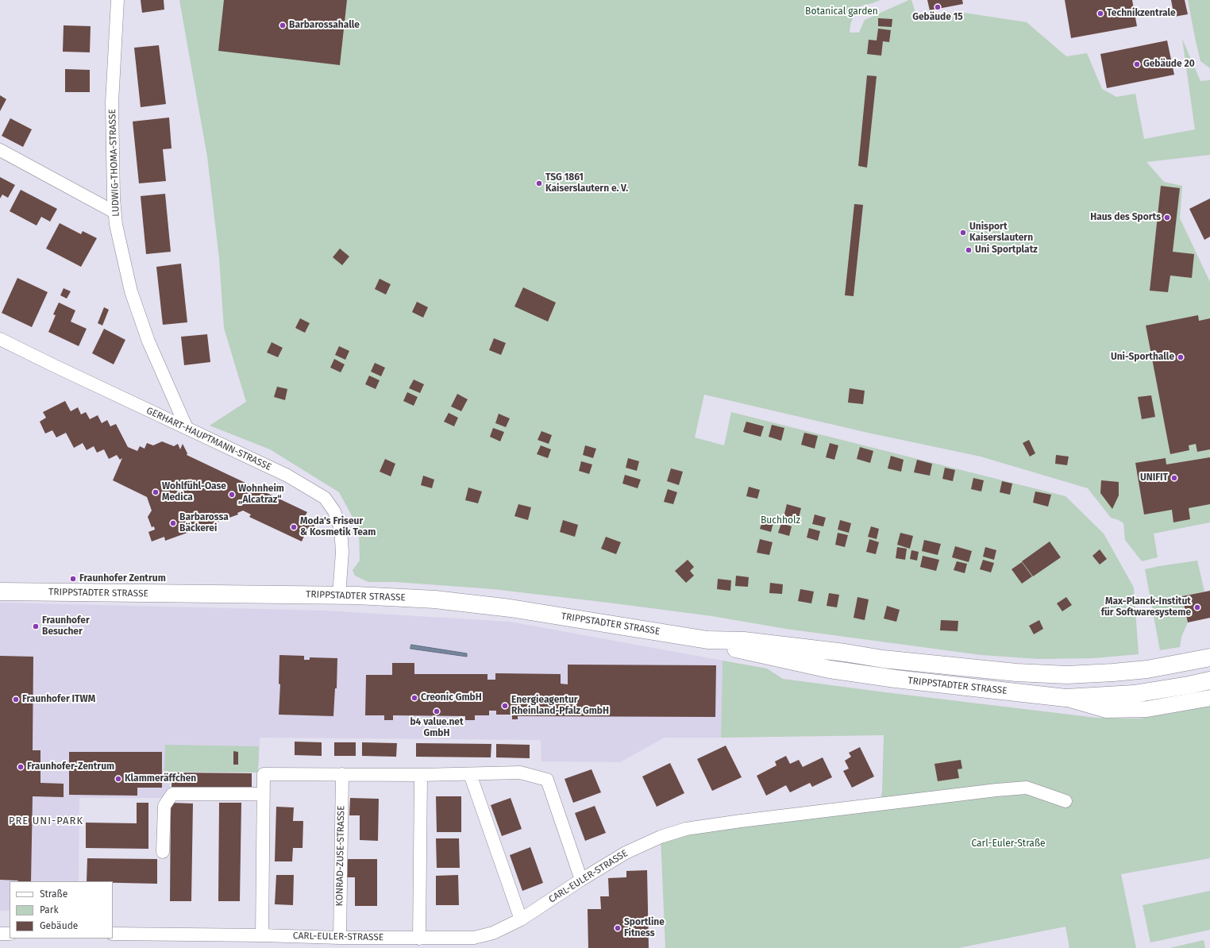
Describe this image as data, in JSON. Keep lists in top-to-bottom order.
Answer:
{
  "streets": {
    "main road": ["TRIPPSTADTER STRASSE"],
    "street": [
      "LUDWIG-THOMA-STRASSE",
      "GERHART-HAUPTMANN-STRASSE",
      "KONRAD-ZUSE-STRASSE",
      "CARL-EULER-STRASSE"
    ]
  },
  "crossings": [
    ["LUDWIG-THOMA-STRASSE", "GERHART-HAUPTMANN-STRASSE"],
    ["GERHART-HAUPTMANN-STRASSE", "TRIPPSTADTER STRASSE"],
    ["KONRAD-ZUSE-STRASSE", "CARL-EULER-STRASSE"]
  ],
  "districts": ["PRE UNI-PARK"],
  "parks": ["Botanical garden", "Buchholz", "Carl-Euler-Straße"],
  "places": [
    "Gebäude 15",
    "Technikzentrale",
    "Barbarossahalle",
    "Gebäude 20",
    "TSG 1861 Kaiserslautern e. V.",
    "Haus des Sports",
    "Unisport Kaiserslautern",
    "Uni Sportplatz",
    "Uni-Sporthalle",
    "UNIFIT",
    "Wohlfühl-Oase Medica",
    "Wohnheim „Alcatraz“",
    "Barbarossa Bäckerei",
    "Moda's Friseur & Kosmetik Team",
    "Fraunhofer Zentrum",
    "Max-Planck-Institut für Softwaresysteme",
    "Fraunhofer Besucher",
    "Creonic GmbH",
    "Fraunhofer ITWM",
    "Energieagentur Rheinland-Pfalz GmbH",
    "b4 value.net GmbH",
    "Fraunhofer-Zentrum",
    "Klammeräffchen",
    "Sportline Fitness"
  ],
  "legend": ["Straße", "Park", "Gebäude"]
}
